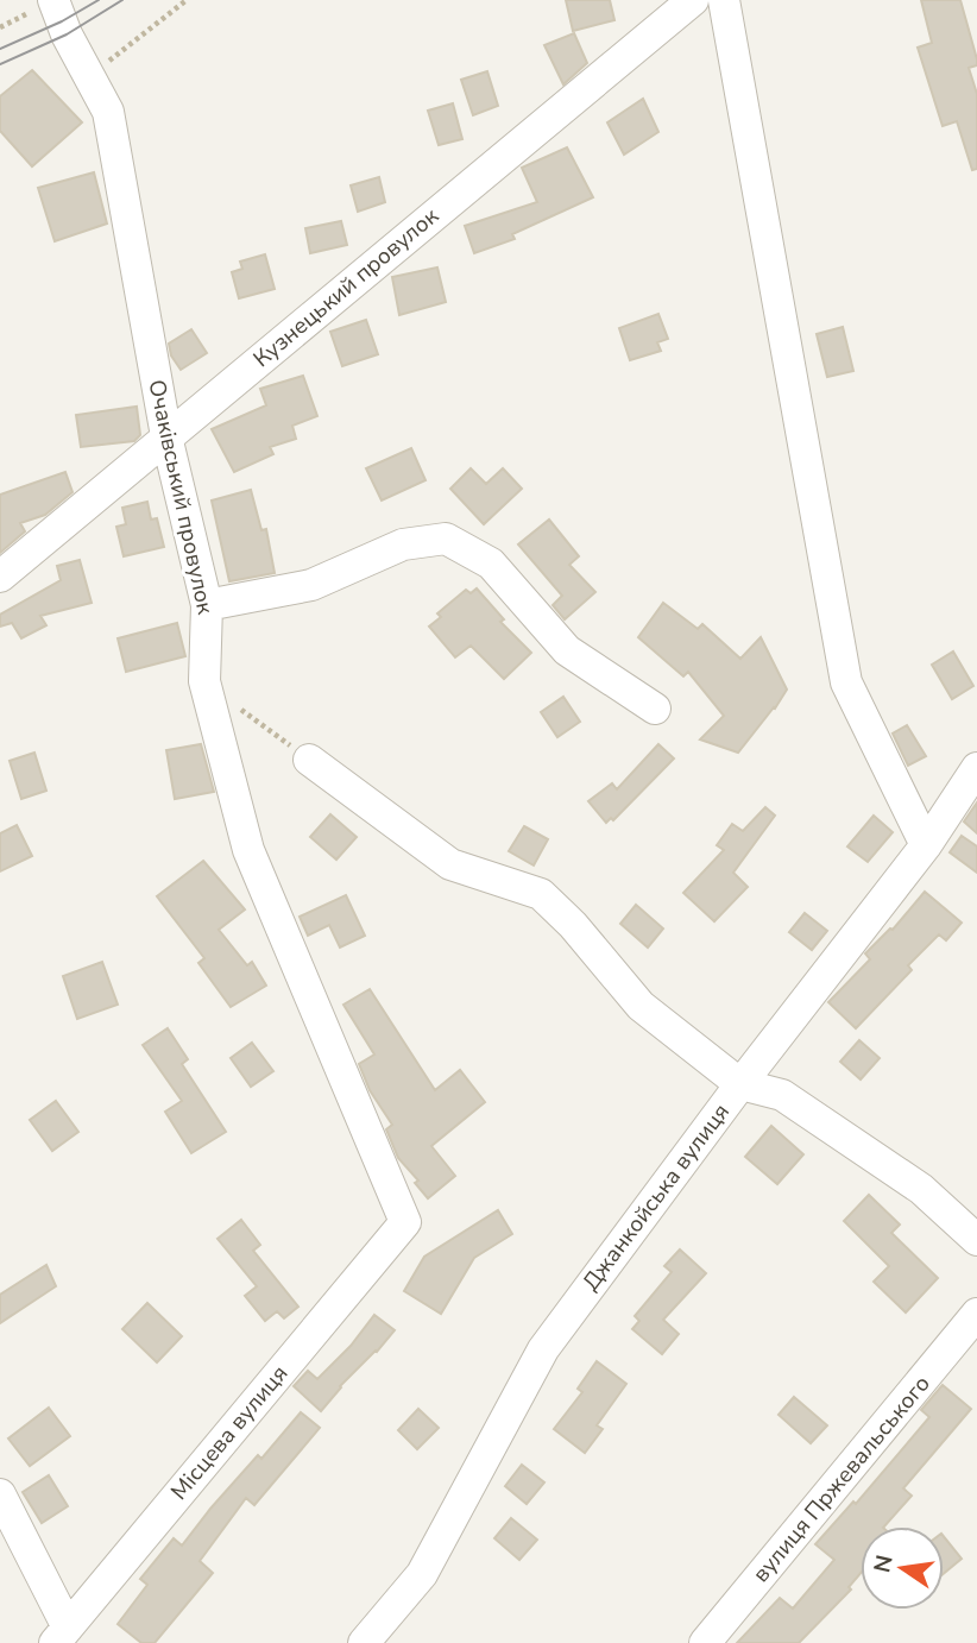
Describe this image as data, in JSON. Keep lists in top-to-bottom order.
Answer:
{
  "streets": {
    "street": [
      "Кузнецький провулок",
      "Очаківський провулок",
      "Джанкойська вулиця",
      "Місцева вулиця",
      "вулиця Пржевальського"
    ]
  },
  "crossings": [
    ["Кузнецький провулок", "Очаківський провулок"],
    ["Очаківський провулок", "Місцева вулиця"]
  ],
  "north": "left"
}
